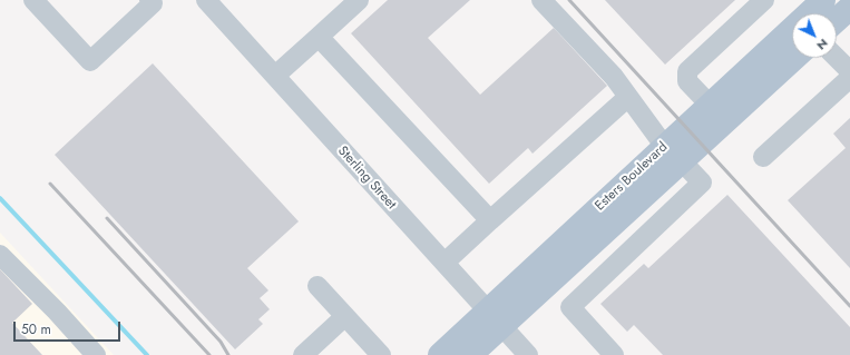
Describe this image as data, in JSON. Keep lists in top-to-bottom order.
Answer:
{
  "streets": {
    "main road": ["Esters Boulevard"],
    "street": ["Sterling Street"]
  },
  "crossings": [
    ["Esters Boulevard", "Sterling Street"]
  ],
  "scale_bar": "50 m",
  "north": "bottom right"
}
